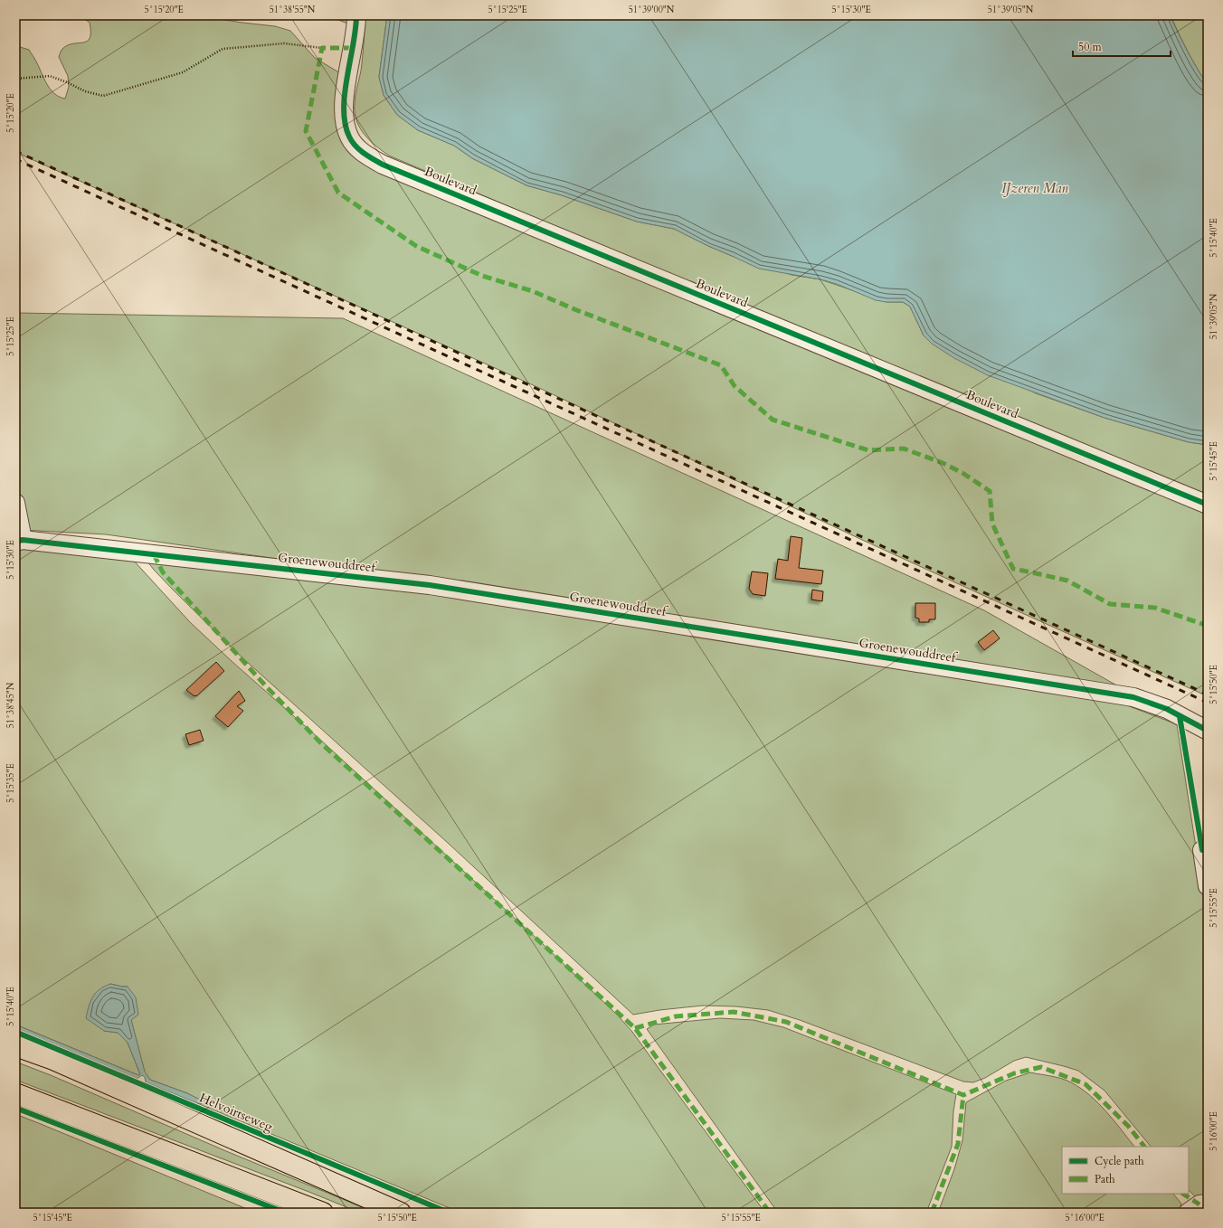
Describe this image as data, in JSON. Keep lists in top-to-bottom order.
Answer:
{
  "streets": {
    "main road": ["Helvoirtseweg"],
    "street": ["Boulevard", "Groenewouddreef"]
  },
  "water": ["IJzeren Man"],
  "legend": ["Cycle path", "Path"],
  "scale_bar": "50 m",
  "coordinates": [
    "5°15'20\"E",
    "51°38'55\"N",
    "5°15'25\"E",
    "51°39'00\"N",
    "5°15'30\"E",
    "51°39'05\"N",
    "5°15'40\"E",
    "5°15'45\"E",
    "5°15'50\"E",
    "51°38'45\"N",
    "5°15'35\"E",
    "5°15'55\"E",
    "5°16'00\"E"
  ]
}
